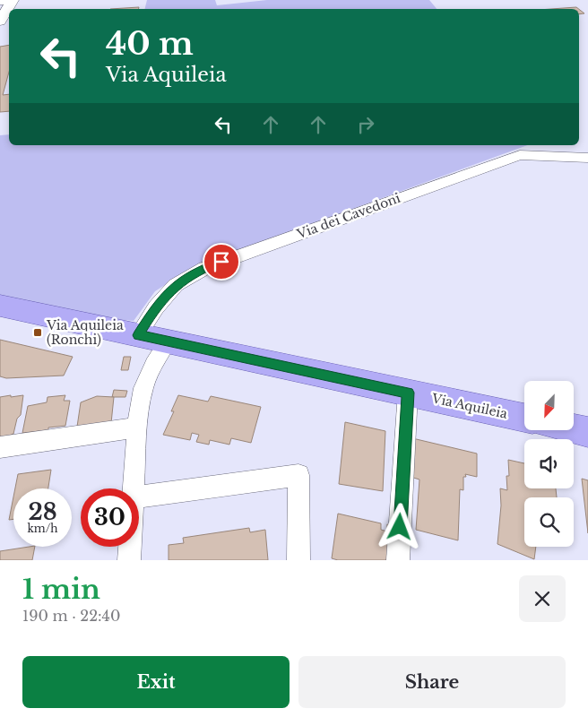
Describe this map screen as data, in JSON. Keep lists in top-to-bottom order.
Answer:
{
  "streets": {
    "main road": ["Via Aquileia"],
    "street": ["Via dei Cavedoni"]
  },
  "crossings": [
    ["Via dei Cavedoni", "Via Aquileia"]
  ],
  "places": {
    "transit": ["Via Aquileia (Ronchi)"]
  },
  "north": "bottom left",
  "page": {
    "turn": ["40 m", "Via Aquileia"],
    "speed": "28 km/h",
    "limit": "30",
    "heading": ["1 min", "190 m · 22:40"],
    "buttons": ["Exit", "Share"]
  }
}
